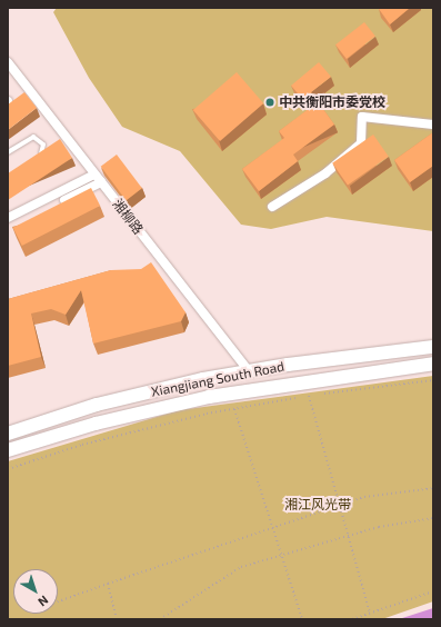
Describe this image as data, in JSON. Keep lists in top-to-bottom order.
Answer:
{
  "streets": {
    "main road": ["Xiangjiang South Road"],
    "street": ["湘柳路"]
  },
  "crossings": [
    ["湘柳路", "Xiangjiang South Road"]
  ],
  "parks": ["湘江风光带"],
  "places": ["中共衡阳市委党校"],
  "north": "bottom right"
}
